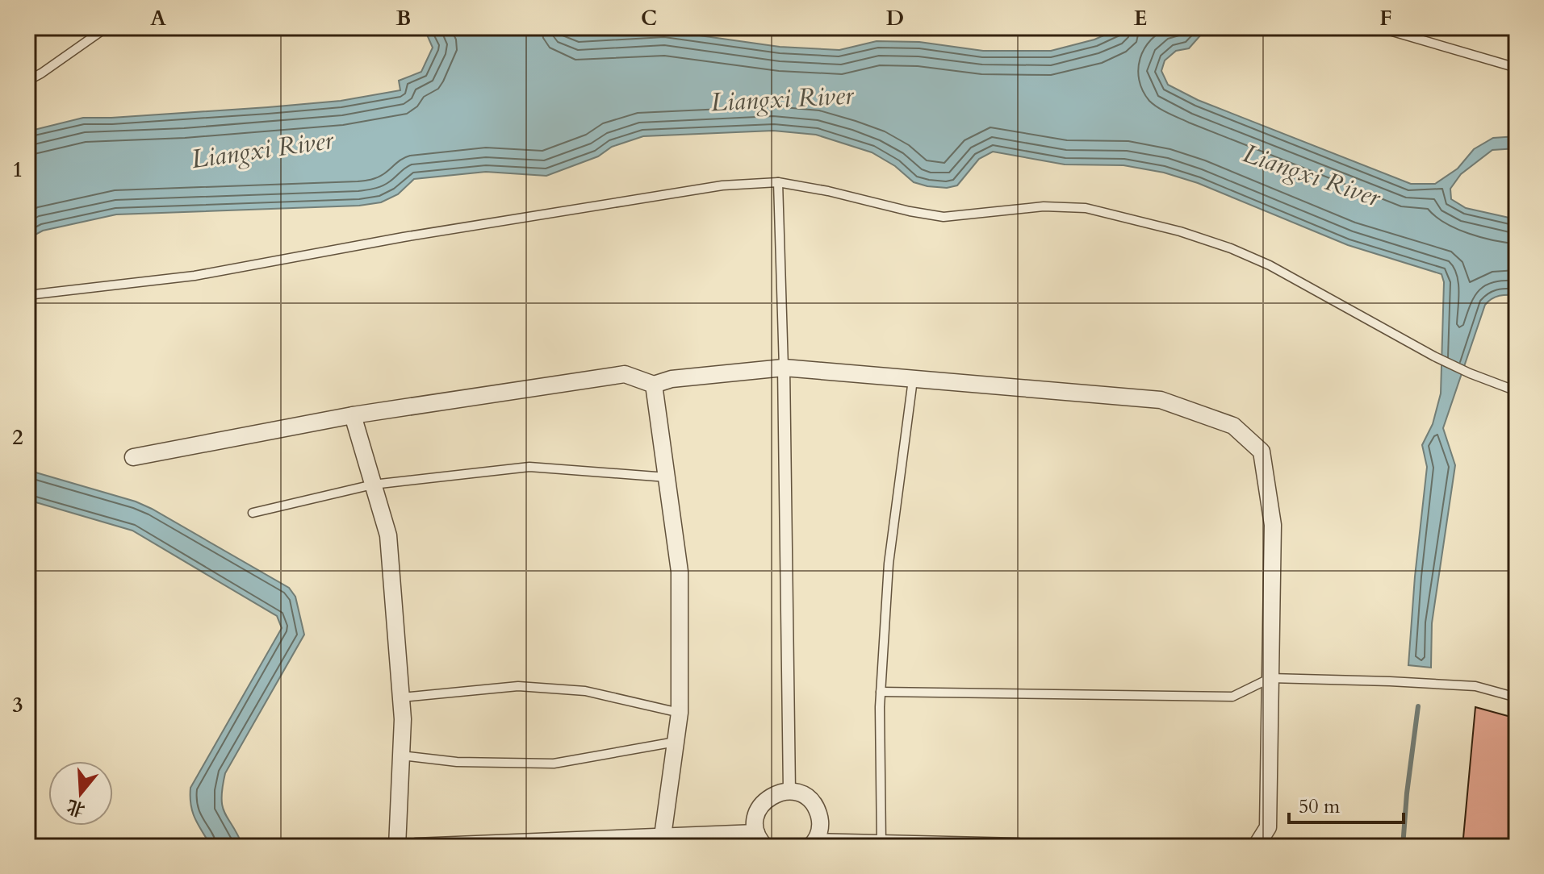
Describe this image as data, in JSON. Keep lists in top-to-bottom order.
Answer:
{
  "water": ["Liangxi River"],
  "scale_bar": "50 m",
  "north": "bottom",
  "grid": {
    "columns": [
      "A",
      "B",
      "C",
      "D",
      "E",
      "F"
    ],
    "rows": ["1", "2", "3"]
  }
}
